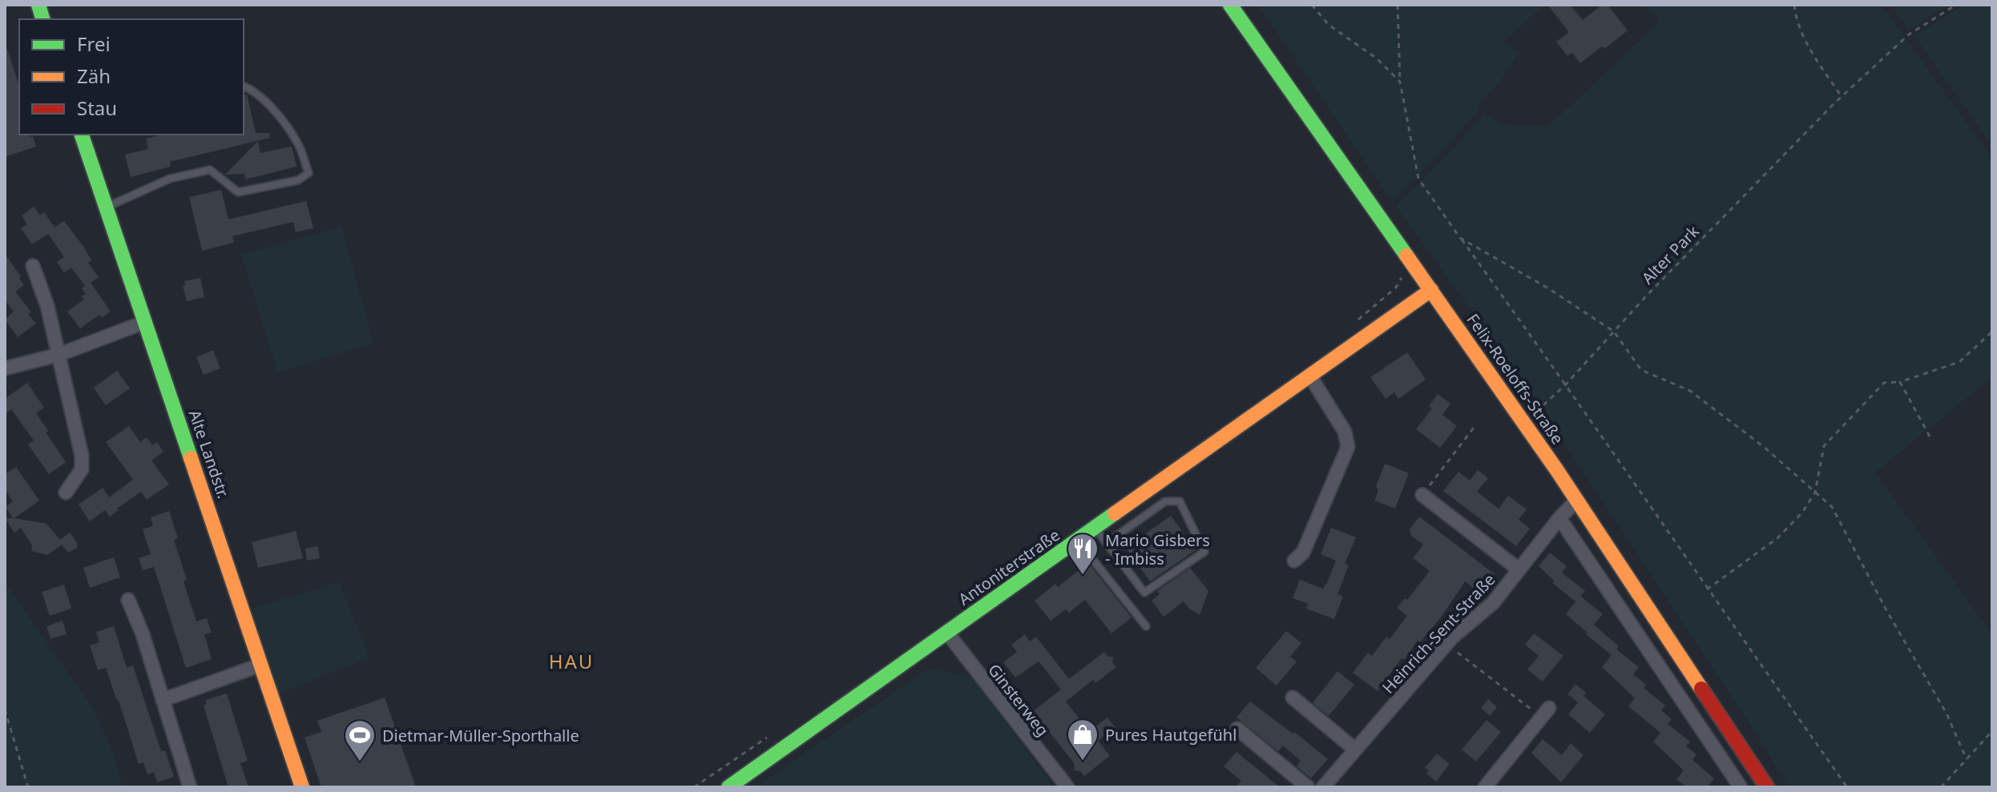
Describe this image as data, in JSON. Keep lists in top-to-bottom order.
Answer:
{
  "streets": {
    "street": [
      "Felix-Roeloffs-Straße",
      "Alte Landstr.",
      "Antoniterstraße",
      "Heinrich-Sent-Straße",
      "Ginsterweg"
    ],
    "path": ["Alter Park"]
  },
  "crossings": [
    ["Alter Park", "Felix-Roeloffs-Straße"],
    ["Felix-Roeloffs-Straße", "Antoniterstraße"],
    ["Felix-Roeloffs-Straße", "Heinrich-Sent-Straße"],
    ["Antoniterstraße", "Ginsterweg"]
  ],
  "districts": ["HAU"],
  "places": {
    "restaurant": ["Mario Gisbers - Imbiss"],
    "shop": ["Pures Hautgefühl"],
    "sports": ["Dietmar-Müller-Sporthalle"]
  },
  "legend": ["Frei", "Zäh", "Stau"]
}
